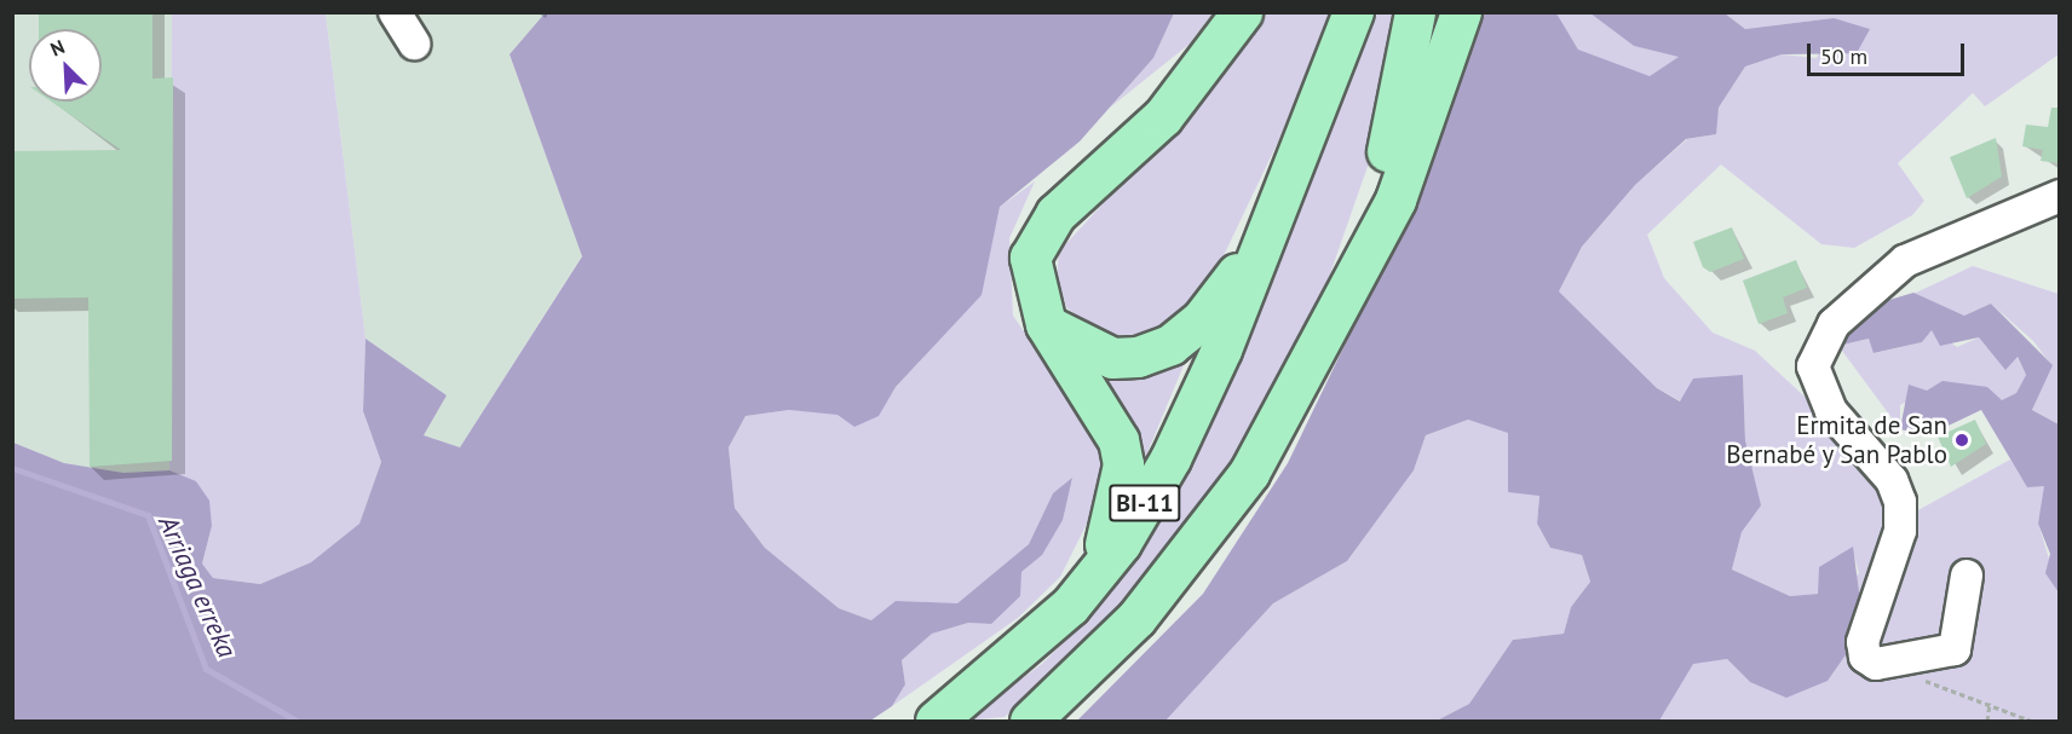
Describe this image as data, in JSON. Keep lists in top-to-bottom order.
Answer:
{
  "streets": {
    "main road": ["BI-11"]
  },
  "water": ["Arriaga erreka"],
  "places": ["Ermita de San Bernabé y San Pablo"],
  "scale_bar": "50 m",
  "north": "top left"
}
